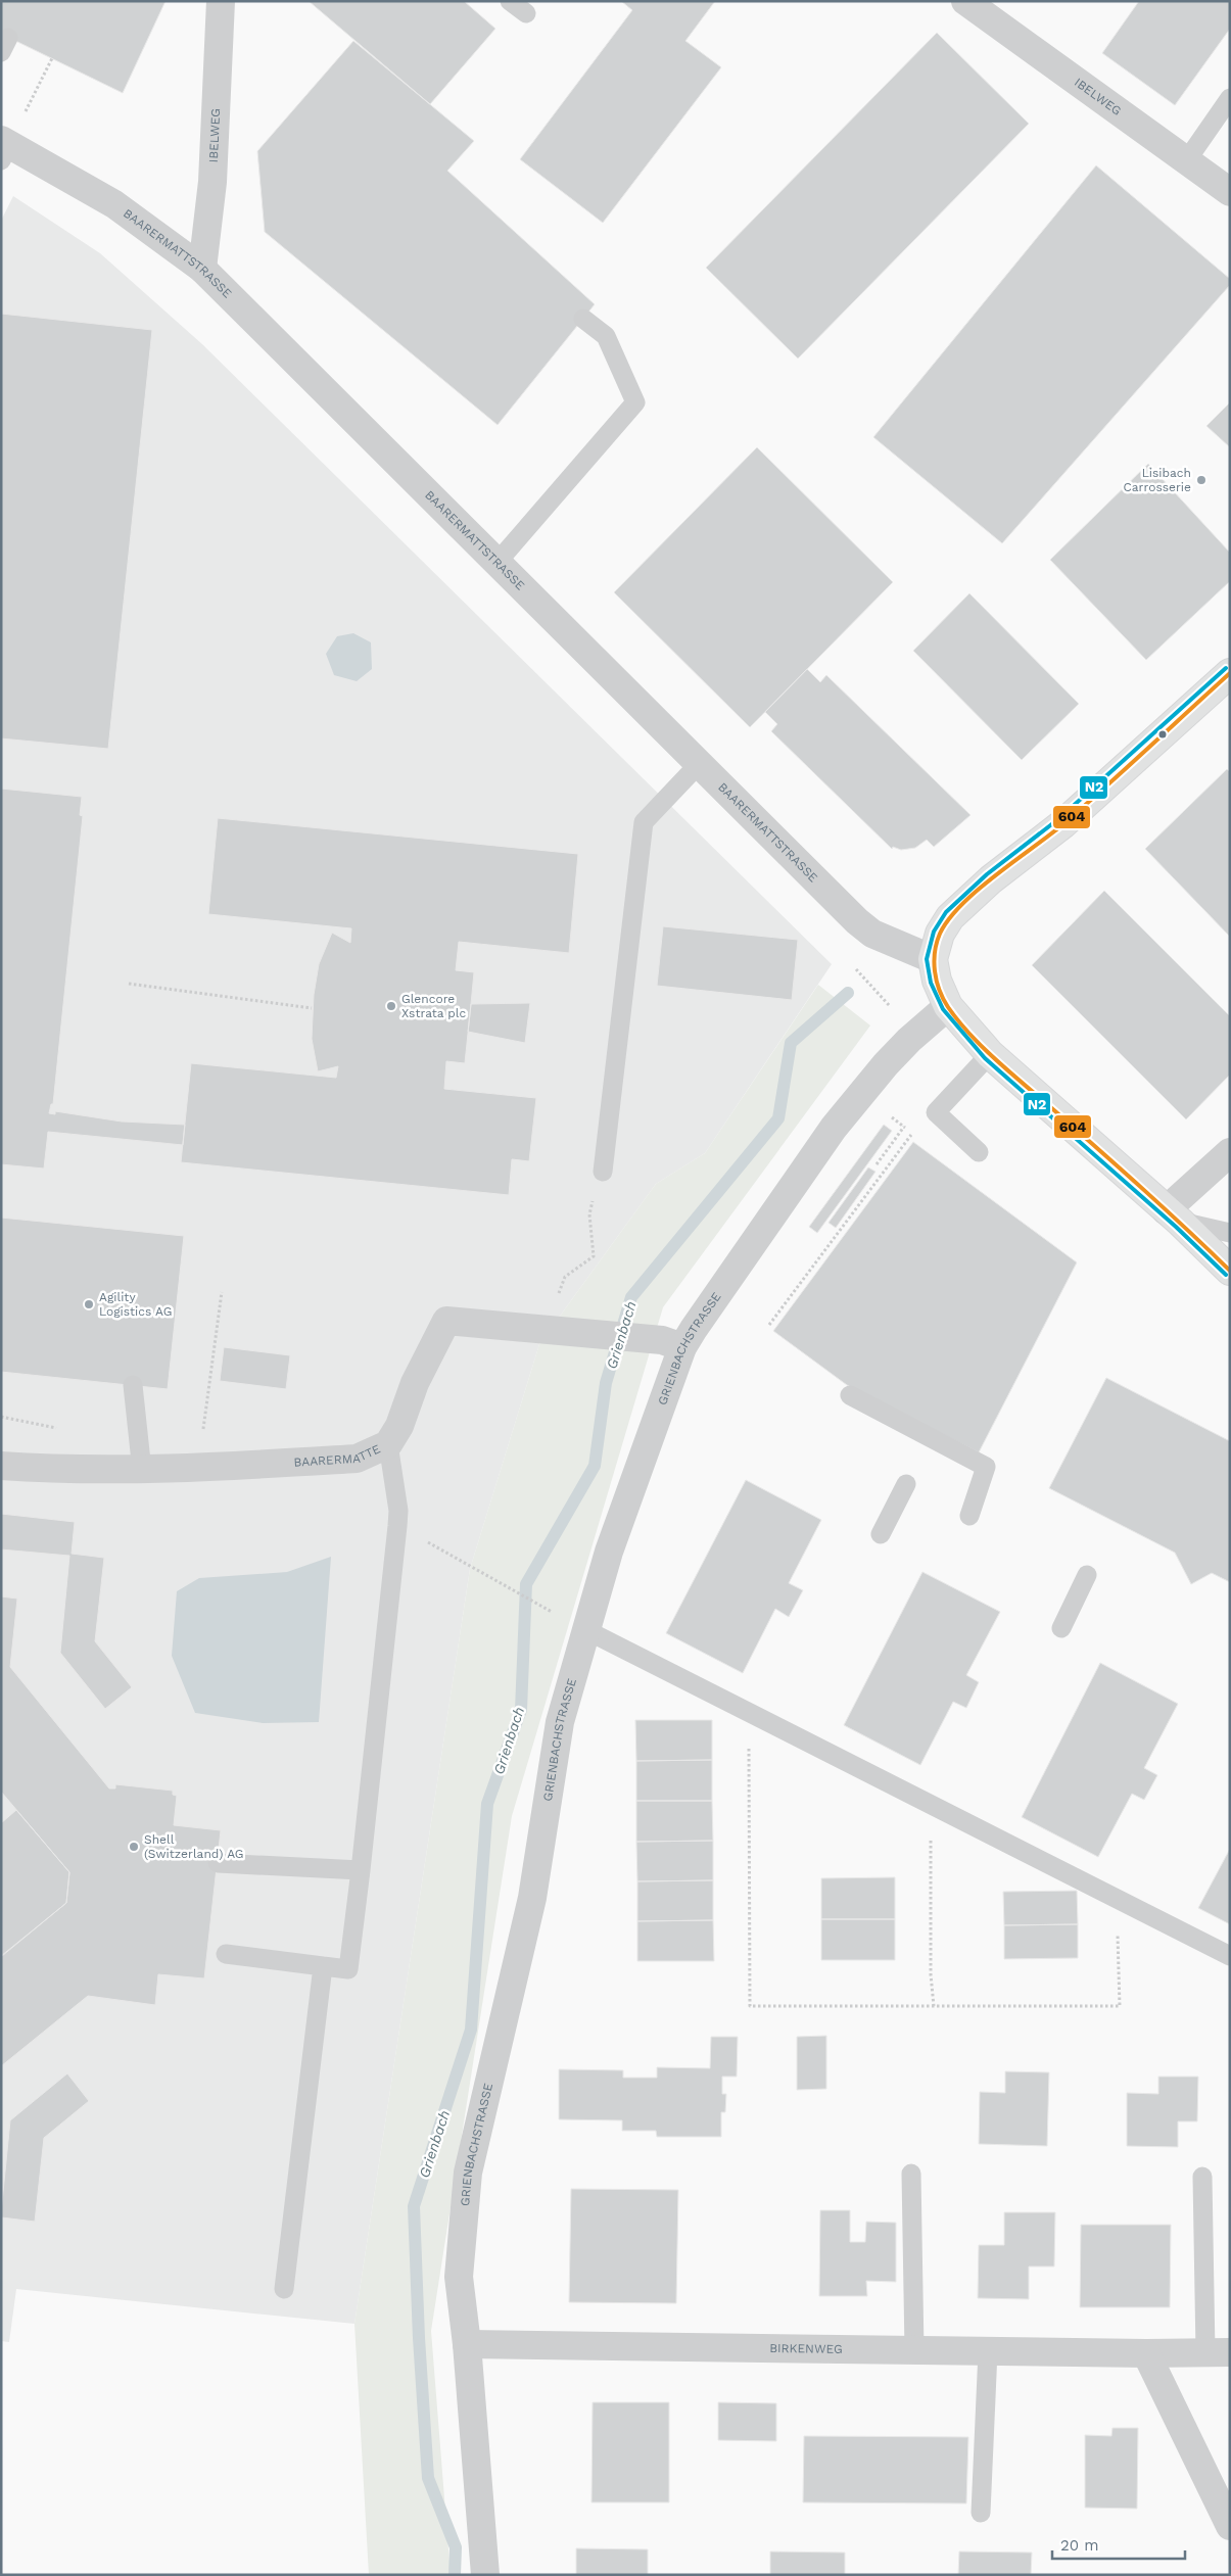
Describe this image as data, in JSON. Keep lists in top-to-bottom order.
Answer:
{
  "streets": {
    "street": [
      "IBELWEG",
      "BAARERMATTSTRASSE",
      "GRIENBACHSTRASSE",
      "BAARERMATTE",
      "BIRKENWEG"
    ]
  },
  "crossings": [
    ["IBELWEG", "BAARERMATTSTRASSE"],
    ["GRIENBACHSTRASSE", "BAARERMATTE"],
    ["GRIENBACHSTRASSE", "BIRKENWEG"]
  ],
  "water": ["Grienbach"],
  "places": [
    "Lisibach Carrosserie",
    "Glencore Xstrata plc",
    "Agility Logistics AG",
    "Shell (Switzerland) AG"
  ],
  "lines": ["transit line N2", "transit line 604"],
  "scale_bar": "20 m"
}
